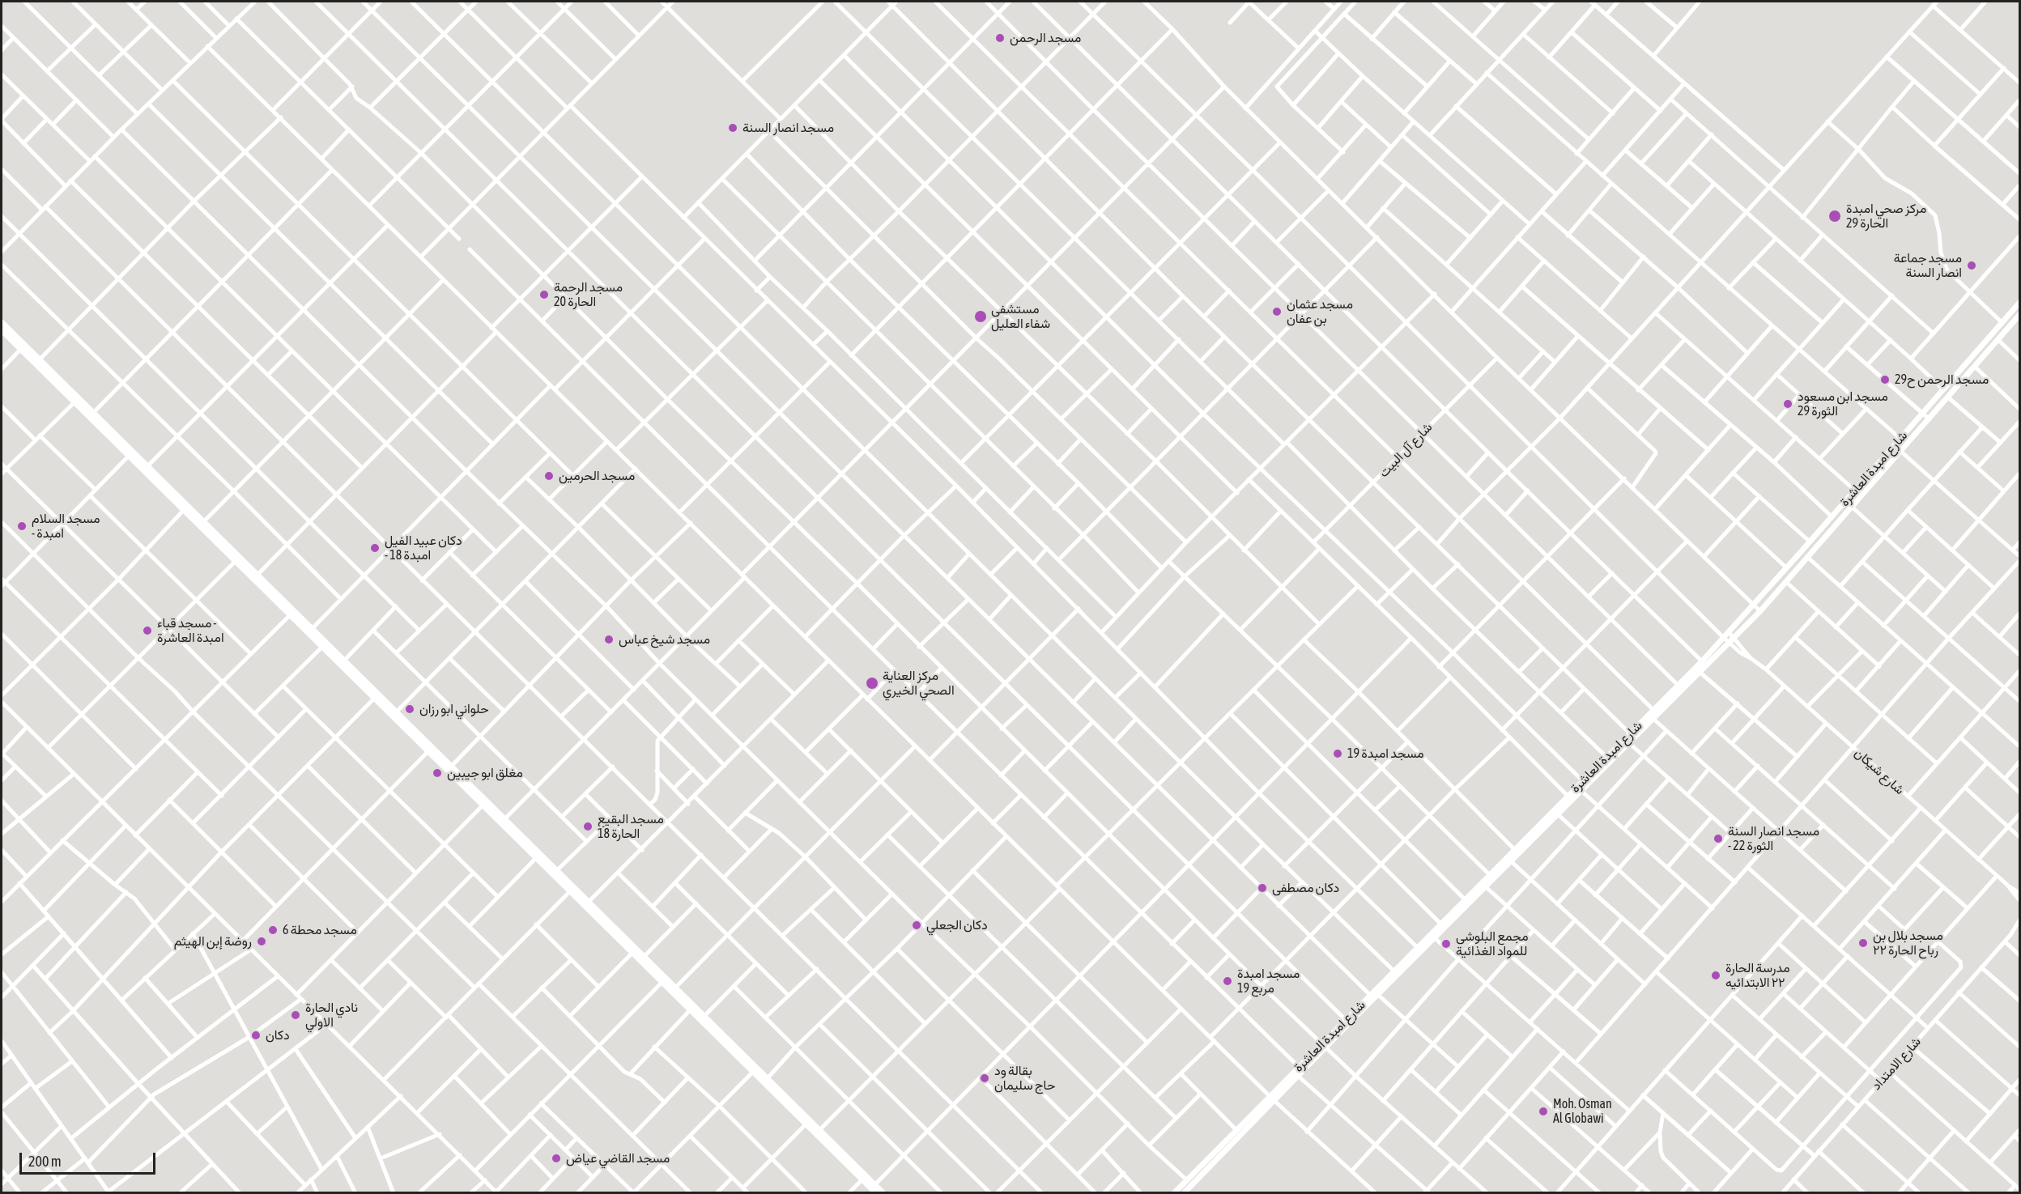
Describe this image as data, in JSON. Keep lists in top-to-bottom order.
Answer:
{
  "streets": {
    "main road": ["شارع امبدة العاشرة"],
    "street": ["شارع آل البيت", "شارع شيكان", "شارع الامتداد"]
  },
  "crossings": [
    ["شارع آل البيت", "شارع شيكان"],
    ["شارع امبدة العاشرة", "شارع شيكان"]
  ],
  "places": [
    "مسجد الرحمن",
    "مسجد انصار السنة",
    "مركز صحي امبدة الحارة 29",
    "مسجد جماعة انصار السنة",
    "مسجد الرحمة الحارة 20",
    "مسجد عثمان بن عفان",
    "مستشفى شفاء العليل",
    "مسجد الرحمن ح29",
    "مسجد ابن مسعود الثورة 29",
    "مسجد الحرمين",
    "مسجد السلام - امبدة",
    "دكان عبيد الفيل - امبدة 18",
    "مسجد قباء - امبدة العاشرة",
    "مسجد شيخ عباس",
    "مركز العناية الصحي الخيري",
    "حلواني ابو رزان",
    "مسجد امبدة 19",
    "مغلق ابو جيبين",
    "مسجد البقيع الحارة 18",
    "مسجد انصار السنة - الثورة 22",
    "دكان مصطفى",
    "دكان الجعلي",
    "مسجد محطة 6",
    "روضة إبن الهيثم",
    "مسجد بلال بن رباح الحارة ٢٢",
    "مجمع البلوشي للمواد الغذائية",
    "مدرسة الحارة ٢٢ الابتدائيه",
    "مسجد امبدة مربع 19",
    "نادي الحارة الاولي",
    "دكان",
    "بقالة ود حاج سليمان",
    "Moh. Osman Al Globawi",
    "مسجد القاضي عياض"
  ],
  "scale_bar": "200 m"
}
